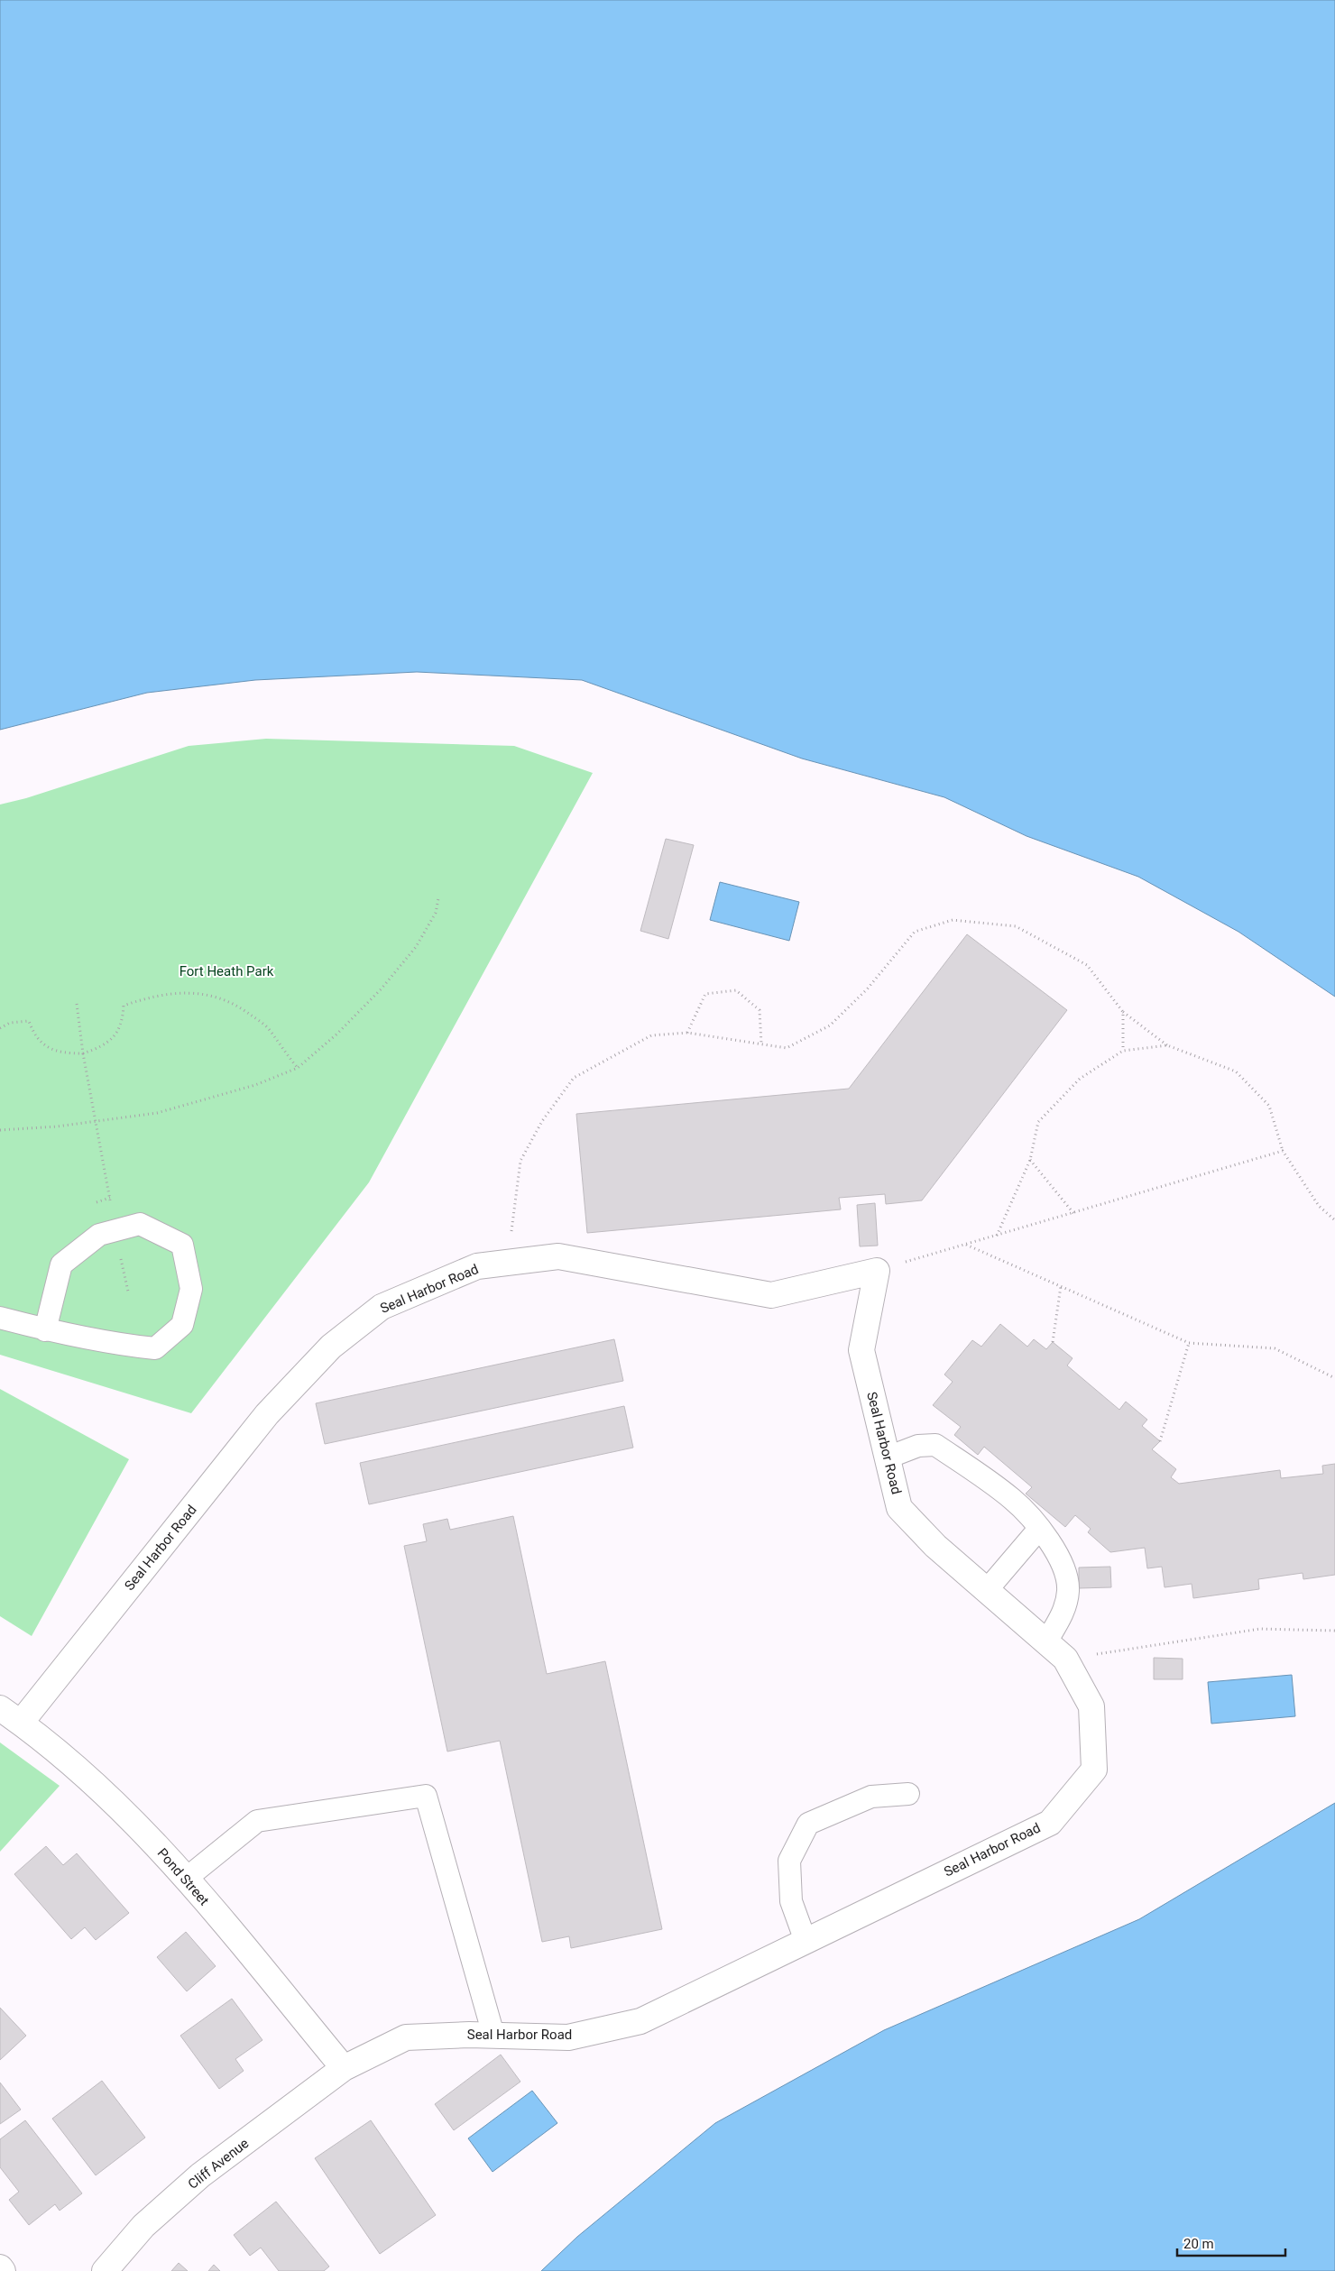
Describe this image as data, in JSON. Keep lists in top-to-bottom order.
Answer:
{
  "streets": {
    "street": ["Seal Harbor Road", "Pond Street", "Cliff Avenue"]
  },
  "crossings": [
    ["Seal Harbor Road", "Pond Street"],
    ["Seal Harbor Road", "Cliff Avenue"],
    ["Pond Street", "Cliff Avenue"]
  ],
  "parks": ["Fort Heath Park"],
  "scale_bar": "20 m"
}
